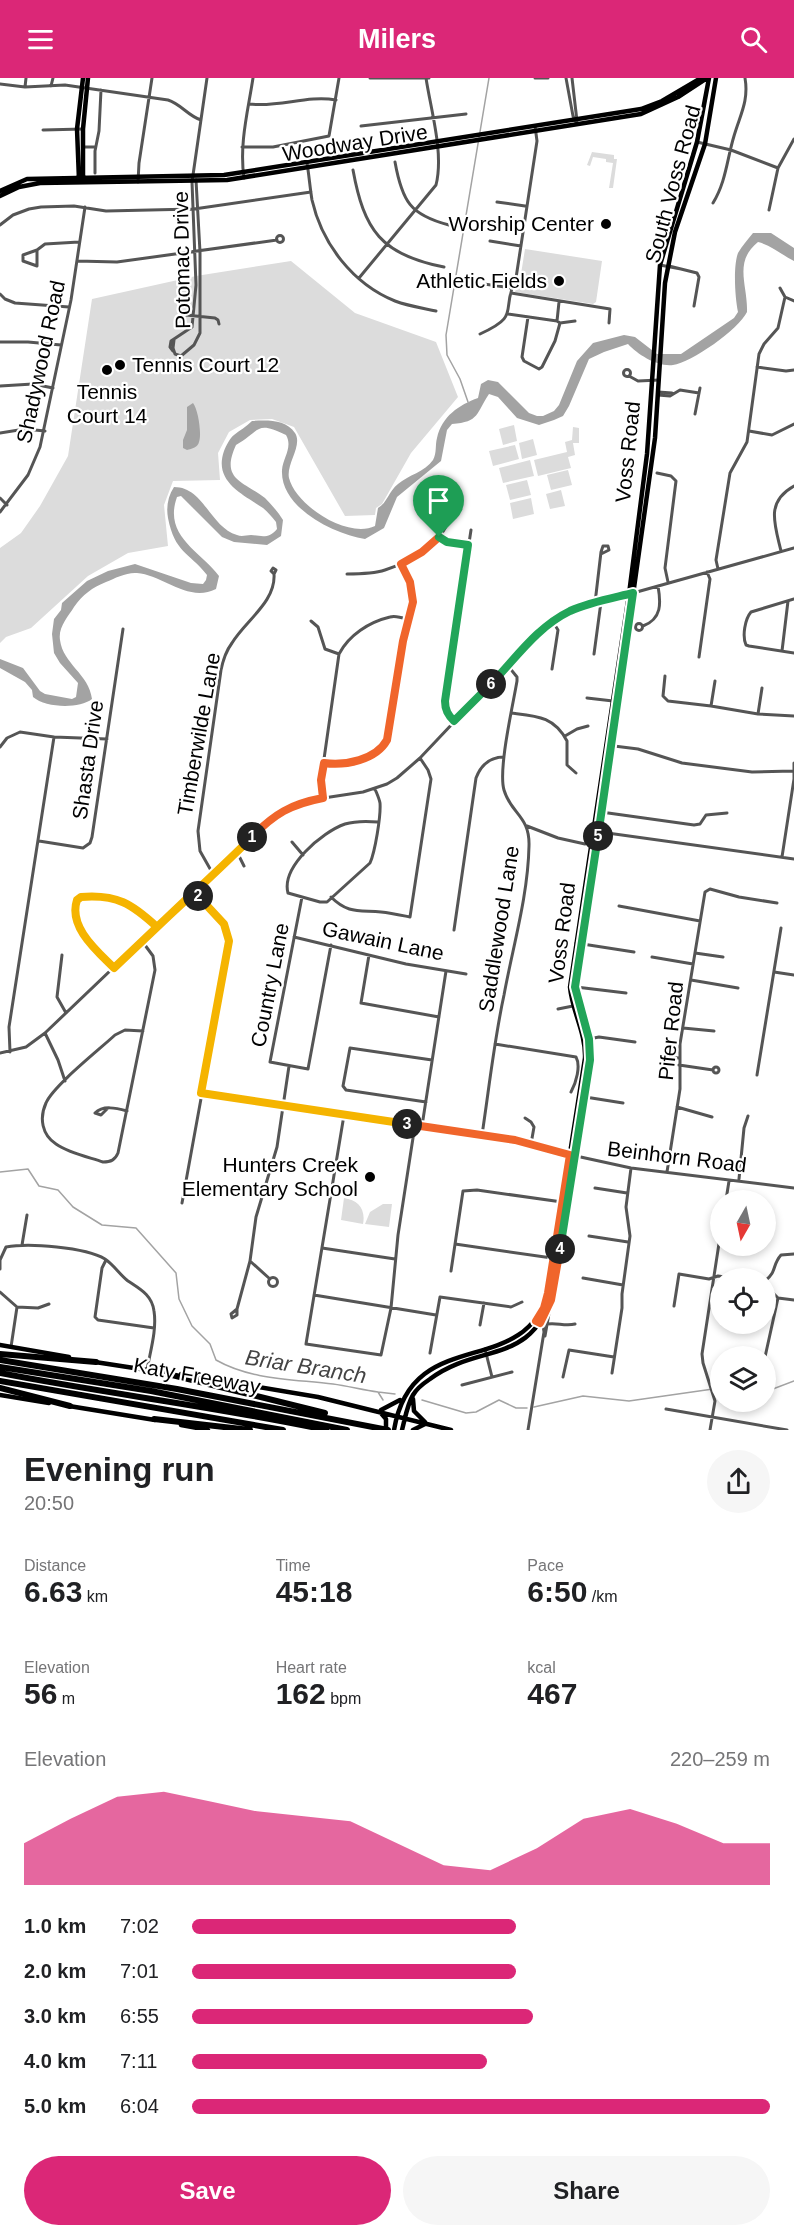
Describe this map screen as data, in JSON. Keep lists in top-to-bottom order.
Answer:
{
  "streets": {
    "highway": ["Katy Freeway"],
    "main road": ["Woodway Drive", "South Voss Road", "Voss Road"],
    "street": [
      "Potomac Drive",
      "Shadywood Road",
      "Timberwilde Lane",
      "Shasta Drive",
      "Saddlewood Lane",
      "Gawain Lane",
      "Country Lane",
      "Pifer Road",
      "Beinhorn Road"
    ]
  },
  "crossings": [
    ["Woodway Drive", "South Voss Road"],
    ["Woodway Drive", "Potomac Drive"],
    ["South Voss Road", "Voss Road"],
    ["Voss Road", "Beinhorn Road"],
    ["Saddlewood Lane", "Beinhorn Road"],
    ["Gawain Lane", "Country Lane"],
    ["Country Lane", "Beinhorn Road"],
    ["Pifer Road", "Beinhorn Road"]
  ],
  "water": ["Briar Branch"],
  "places": [
    "Worship Center",
    "Athletic Fields",
    "Tennis Court 12",
    "Tennis Court 14",
    "Hunters Creek Elementary School"
  ],
  "north": "bottom",
  "page": {
    "header": "Milers",
    "pins": [
      "6",
      "5",
      "1",
      "2",
      "3",
      "4"
    ],
    "heading": ["Evening run", "20:50"],
    "stats": [
      ["Distance", "6.63 km"],
      ["Time", "45:18"],
      ["Pace", "6:50 /km"],
      ["Elevation", "56 m"],
      ["Heart rate", "162 bpm"],
      ["kcal", "467"]
    ],
    "chart": ["Elevation", "220–259 m"],
    "list": [
      {
        "name": "1.0 km",
        "note": "7:02"
      },
      {
        "name": "2.0 km",
        "note": "7:01"
      },
      {
        "name": "3.0 km",
        "note": "6:55"
      },
      {
        "name": "4.0 km",
        "note": "7:11"
      },
      {
        "name": "5.0 km",
        "note": "6:04"
      }
    ],
    "buttons": ["Save", "Share"]
  }
}
